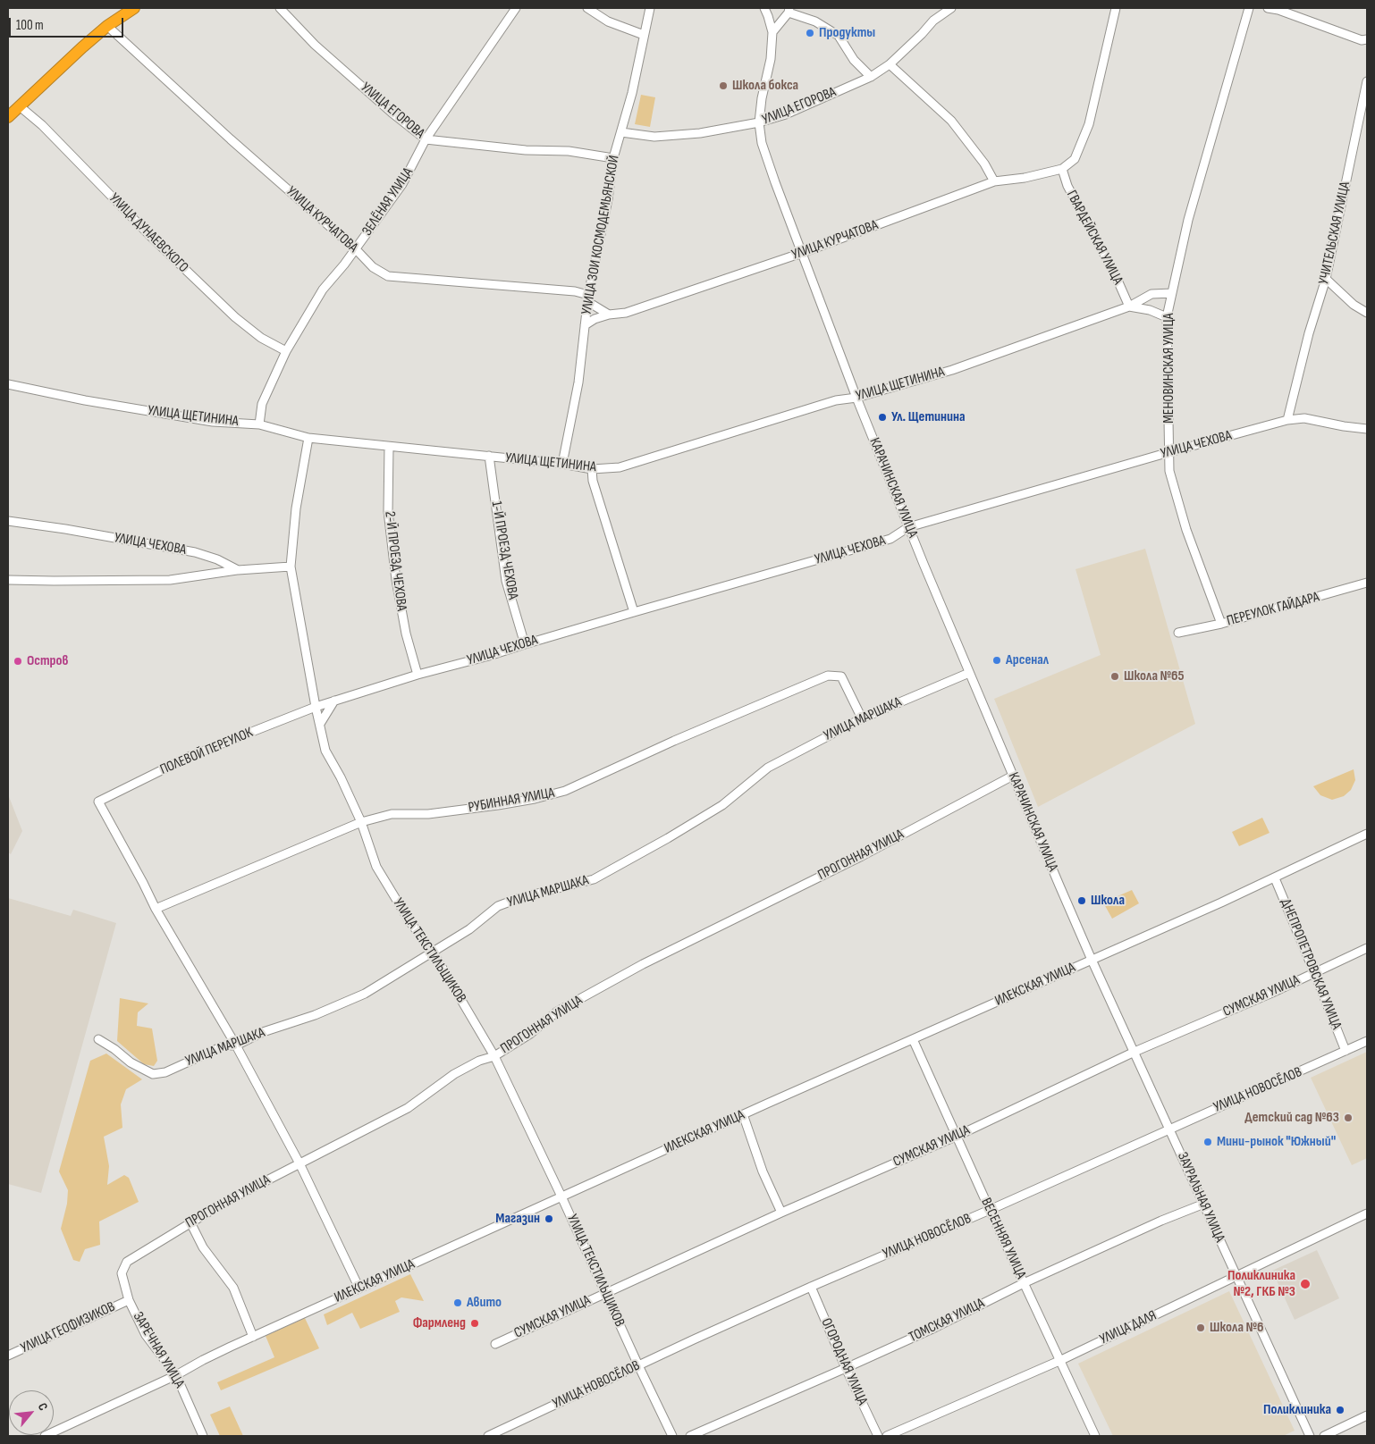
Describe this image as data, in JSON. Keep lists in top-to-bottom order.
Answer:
{
  "streets": {
    "street": [
      "УЛИЦА ЕГОРОВА",
      "ЗЕЛЁНАЯ УЛИЦА",
      "УЛИЦА КУРЧАТОВА",
      "УЛИЦА ДУНАЕВСКОГО",
      "УЧИТЕЛЬСКАЯ УЛИЦА",
      "УЛИЦА ЗОИ КОСМОДЕМЬЯНСКОЙ",
      "ГВАРДЕЙСКАЯ УЛИЦА",
      "МЕНОВИНСКАЯ УЛИЦА",
      "УЛИЦА ЩЕТИНИНА",
      "УЛИЦА ЧЕХОВА",
      "КАРАЧИНСКАЯ УЛИЦА",
      "1-Й ПРОЕЗД ЧЕХОВА",
      "2-Й ПРОЕЗД ЧЕХОВА",
      "ПЕРЕУЛОК ГАЙДАРА",
      "УЛИЦА МАРШАКА",
      "ПОЛЕВОЙ ПЕРЕУЛОК",
      "РУБИННАЯ УЛИЦА",
      "ПРОГОННАЯ УЛИЦА",
      "УЛИЦА ТЕКСТИЛЬЩИКОВ",
      "ДНЕПРОПЕТРОВСКАЯ УЛИЦА",
      "ИЛЕКСКАЯ УЛИЦА",
      "СУМСКАЯ УЛИЦА",
      "УЛИЦА НОВОСЁЛОВ",
      "ЗАУРАЛЬНАЯ УЛИЦА",
      "ВЕСЕННЯЯ УЛИЦА",
      "ТОМСКАЯ УЛИЦА",
      "УЛИЦА ГЕОФИЗИКОВ",
      "УЛИЦА ДАЛЯ",
      "ЗАРЕЧНАЯ УЛИЦА",
      "ОГОРОДНАЯ УЛИЦА"
    ]
  },
  "crossings": [
    ["УЛИЦА ЕГОРОВА", "ЗЕЛЁНАЯ УЛИЦА"],
    ["УЛИЦА ЕГОРОВА", "УЛИЦА ЗОИ КОСМОДЕМЬЯНСКОЙ"],
    ["УЛИЦА ЕГОРОВА", "КАРАЧИНСКАЯ УЛИЦА"],
    ["ЗЕЛЁНАЯ УЛИЦА", "УЛИЦА КУРЧАТОВА"],
    ["ЗЕЛЁНАЯ УЛИЦА", "УЛИЦА ДУНАЕВСКОГО"],
    ["ЗЕЛЁНАЯ УЛИЦА", "УЛИЦА ЩЕТИНИНА"],
    ["УЛИЦА КУРЧАТОВА", "УЛИЦА ЗОИ КОСМОДЕМЬЯНСКОЙ"],
    ["УЛИЦА КУРЧАТОВА", "ГВАРДЕЙСКАЯ УЛИЦА"],
    ["УЛИЦА КУРЧАТОВА", "КАРАЧИНСКАЯ УЛИЦА"],
    ["УЧИТЕЛЬСКАЯ УЛИЦА", "УЛИЦА ЧЕХОВА"],
    ["УЛИЦА ЗОИ КОСМОДЕМЬЯНСКОЙ", "УЛИЦА ЩЕТИНИНА"],
    ["ГВАРДЕЙСКАЯ УЛИЦА", "УЛИЦА ЩЕТИНИНА"],
    ["МЕНОВИНСКАЯ УЛИЦА", "УЛИЦА ЩЕТИНИНА"],
    ["МЕНОВИНСКАЯ УЛИЦА", "УЛИЦА ЧЕХОВА"],
    ["МЕНОВИНСКАЯ УЛИЦА", "ПЕРЕУЛОК ГАЙДАРА"],
    ["УЛИЦА ЩЕТИНИНА", "КАРАЧИНСКАЯ УЛИЦА"],
    ["УЛИЦА ЩЕТИНИНА", "1-Й ПРОЕЗД ЧЕХОВА"],
    ["УЛИЦА ЩЕТИНИНА", "2-Й ПРОЕЗД ЧЕХОВА"],
    ["УЛИЦА ЩЕТИНИНА", "УЛИЦА ТЕКСТИЛЬЩИКОВ"],
    ["УЛИЦА ЧЕХОВА", "КАРАЧИНСКАЯ УЛИЦА"],
    ["УЛИЦА ЧЕХОВА", "1-Й ПРОЕЗД ЧЕХОВА"],
    ["УЛИЦА ЧЕХОВА", "2-Й ПРОЕЗД ЧЕХОВА"],
    ["УЛИЦА ЧЕХОВА", "ПОЛЕВОЙ ПЕРЕУЛОК"],
    ["УЛИЦА ЧЕХОВА", "УЛИЦА ТЕКСТИЛЬЩИКОВ"],
    ["КАРАЧИНСКАЯ УЛИЦА", "УЛИЦА МАРШАКА"],
    ["КАРАЧИНСКАЯ УЛИЦА", "ПРОГОННАЯ УЛИЦА"],
    ["КАРАЧИНСКАЯ УЛИЦА", "ИЛЕКСКАЯ УЛИЦА"],
    ["КАРАЧИНСКАЯ УЛИЦА", "ЗАУРАЛЬНАЯ УЛИЦА"],
    ["УЛИЦА МАРШАКА", "РУБИННАЯ УЛИЦА"],
    ["УЛИЦА МАРШАКА", "УЛИЦА ТЕКСТИЛЬЩИКОВ"],
    ["ПОЛЕВОЙ ПЕРЕУЛОК", "РУБИННАЯ УЛИЦА"],
    ["ПОЛЕВОЙ ПЕРЕУЛОК", "УЛИЦА ТЕКСТИЛЬЩИКОВ"],
    ["РУБИННАЯ УЛИЦА", "УЛИЦА ТЕКСТИЛЬЩИКОВ"],
    ["ПРОГОННАЯ УЛИЦА", "УЛИЦА ТЕКСТИЛЬЩИКОВ"],
    ["ПРОГОННАЯ УЛИЦА", "ЗАРЕЧНАЯ УЛИЦА"],
    ["УЛИЦА ТЕКСТИЛЬЩИКОВ", "ИЛЕКСКАЯ УЛИЦА"],
    ["УЛИЦА ТЕКСТИЛЬЩИКОВ", "СУМСКАЯ УЛИЦА"],
    ["УЛИЦА ТЕКСТИЛЬЩИКОВ", "УЛИЦА НОВОСЁЛОВ"],
    ["ДНЕПРОПЕТРОВСКАЯ УЛИЦА", "ИЛЕКСКАЯ УЛИЦА"],
    ["ДНЕПРОПЕТРОВСКАЯ УЛИЦА", "СУМСКАЯ УЛИЦА"],
    ["ДНЕПРОПЕТРОВСКАЯ УЛИЦА", "УЛИЦА НОВОСЁЛОВ"],
    ["ИЛЕКСКАЯ УЛИЦА", "ЗАУРАЛЬНАЯ УЛИЦА"],
    ["ИЛЕКСКАЯ УЛИЦА", "ВЕСЕННЯЯ УЛИЦА"],
    ["ИЛЕКСКАЯ УЛИЦА", "ЗАРЕЧНАЯ УЛИЦА"],
    ["СУМСКАЯ УЛИЦА", "ЗАУРАЛЬНАЯ УЛИЦА"],
    ["СУМСКАЯ УЛИЦА", "ВЕСЕННЯЯ УЛИЦА"],
    ["УЛИЦА НОВОСЁЛОВ", "ЗАУРАЛЬНАЯ УЛИЦА"],
    ["УЛИЦА НОВОСЁЛОВ", "ВЕСЕННЯЯ УЛИЦА"],
    ["УЛИЦА НОВОСЁЛОВ", "ОГОРОДНАЯ УЛИЦА"],
    ["ЗАУРАЛЬНАЯ УЛИЦА", "ТОМСКАЯ УЛИЦА"],
    ["ЗАУРАЛЬНАЯ УЛИЦА", "УЛИЦА ДАЛЯ"],
    ["ВЕСЕННЯЯ УЛИЦА", "ТОМСКАЯ УЛИЦА"],
    ["ВЕСЕННЯЯ УЛИЦА", "УЛИЦА ДАЛЯ"],
    ["ТОМСКАЯ УЛИЦА", "ОГОРОДНАЯ УЛИЦА"],
    ["УЛИЦА ГЕОФИЗИКОВ", "ЗАРЕЧНАЯ УЛИЦА"]
  ],
  "places": [
    "Продукты",
    "Школа бокса",
    "Ул. Щетинина",
    "Арсенал",
    "Остров",
    "Школа №65",
    "Школа",
    "Детский сад №63",
    "Мини-рынок \"Южный\"",
    "Магазин",
    "Поликлиника №2, ГКБ №3",
    "Авито",
    "Фармленд",
    "Школа №6",
    "Поликлиника"
  ],
  "scale_bar": "100 m",
  "north": "top right"
}
